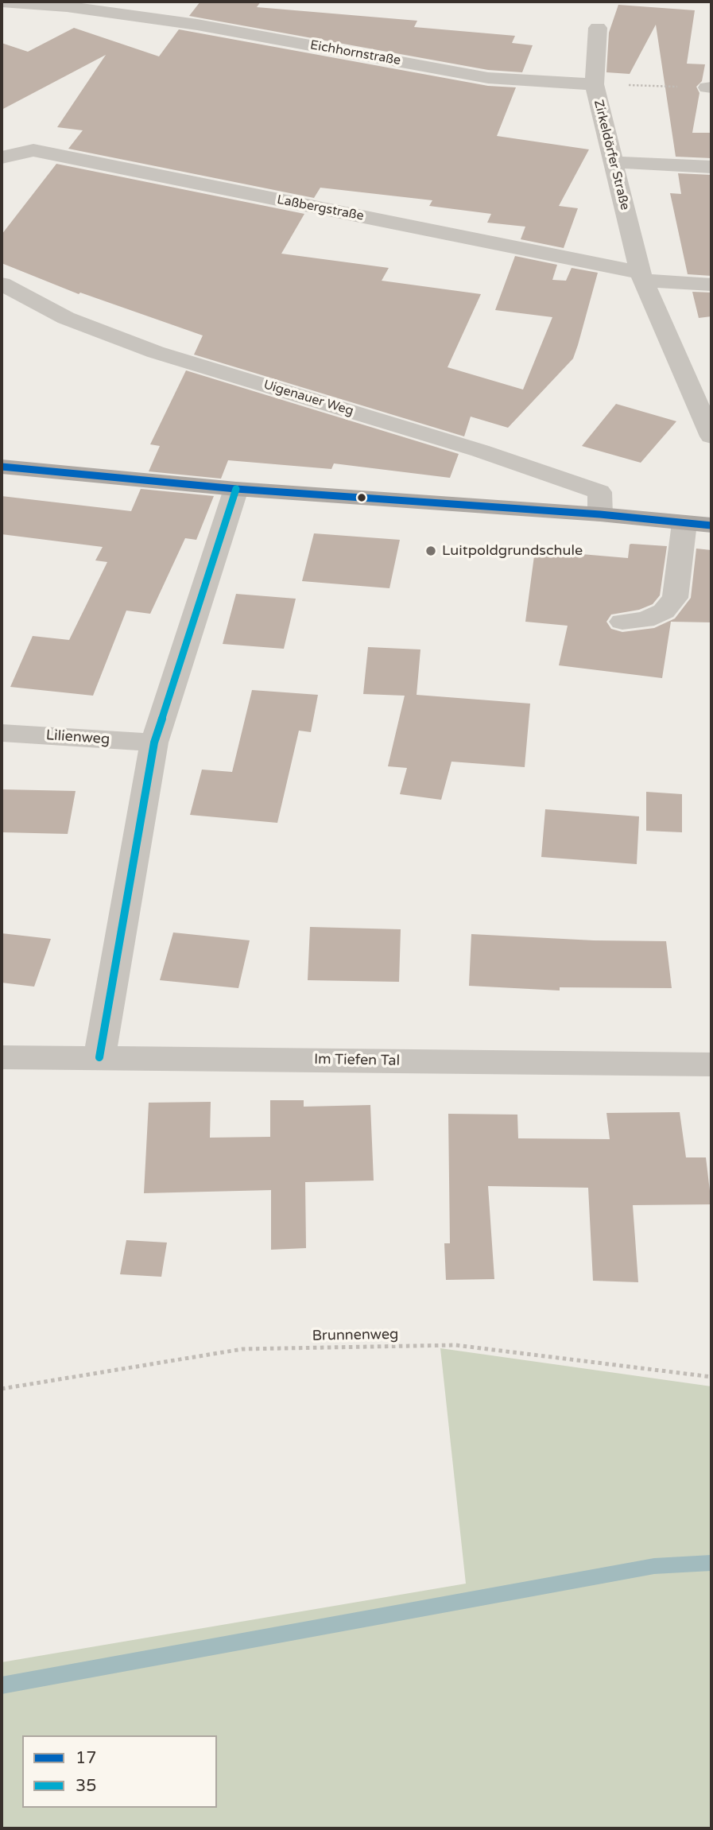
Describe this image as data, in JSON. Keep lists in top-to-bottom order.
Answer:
{
  "streets": {
    "street": [
      "Eichhornstraße",
      "Zirkeldörfer Straße",
      "Laßbergstraße",
      "Uigenauer Weg",
      "Lilienweg",
      "Im Tiefen Tal"
    ],
    "path": ["Brunnenweg"]
  },
  "crossings": [
    ["Eichhornstraße", "Zirkeldörfer Straße"],
    ["Zirkeldörfer Straße", "Laßbergstraße"]
  ],
  "places": ["Luitpoldgrundschule"],
  "lines": ["transit line 17", "transit line 35"],
  "legend": ["17", "35"]
}
